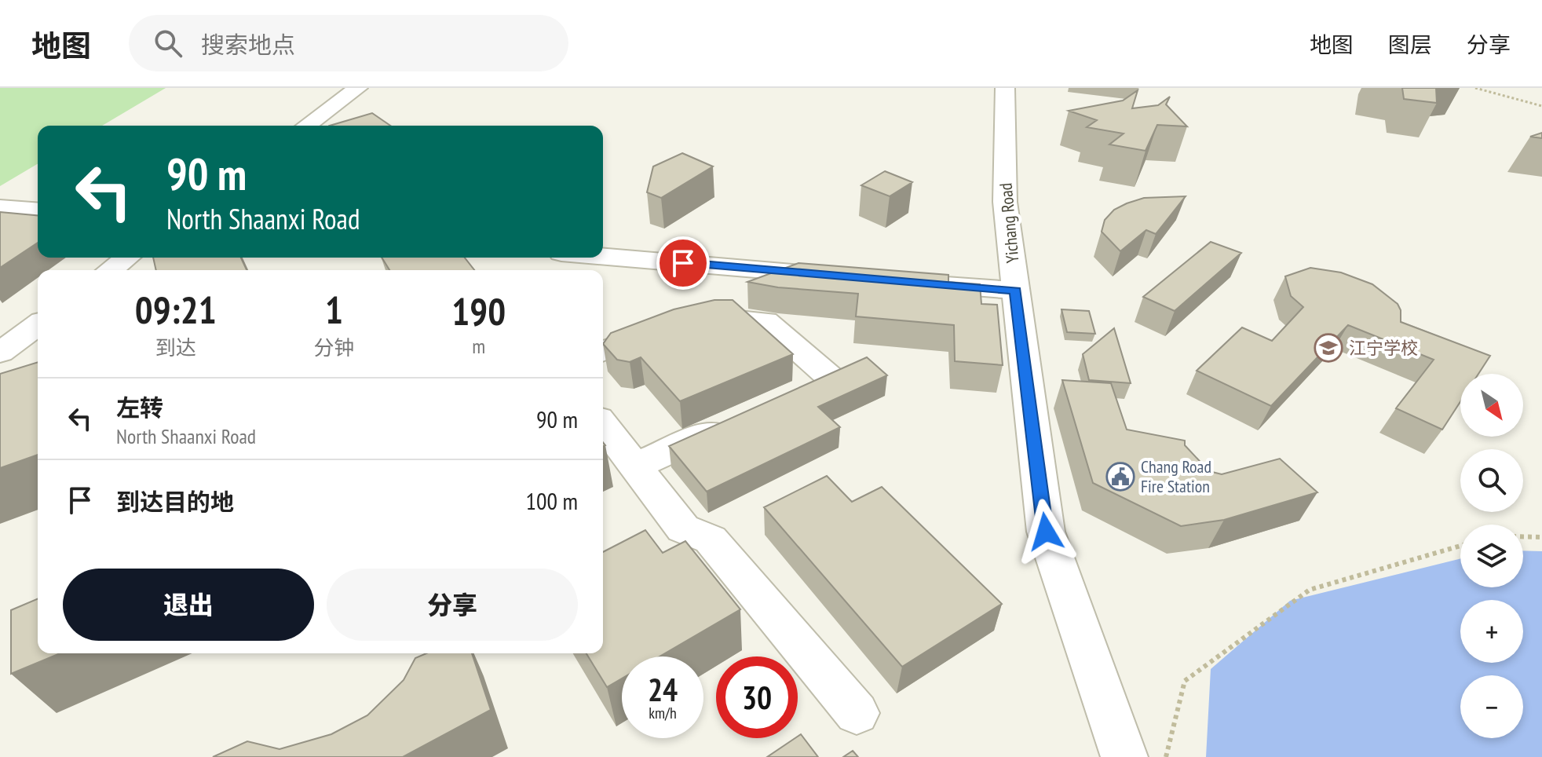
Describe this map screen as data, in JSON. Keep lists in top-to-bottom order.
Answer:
{
  "streets": {
    "street": ["Yichang Road"]
  },
  "places": {
    "school or university": ["江宁学校"],
    "public building": ["Chang Road Fire Station"]
  },
  "north": "bottom right",
  "page": {
    "header": "地图",
    "search": "搜索地点",
    "nav": ["地图", "图层", "分享"],
    "turn": ["90 m", "North Shaanxi Road"],
    "eta": [
      "09:21",
      "到达",
      "1",
      "分钟",
      "190",
      "m"
    ],
    "map_buttons": ["+", "−"],
    "list": [
      {
        "name": "左转",
        "note": "North Shaanxi Road",
        "value": "90 m"
      },
      {
        "name": "到达目的地",
        "value": "100 m"
      }
    ],
    "buttons": ["退出", "分享"],
    "speed": "24 km/h",
    "limit": "30"
  }
}
